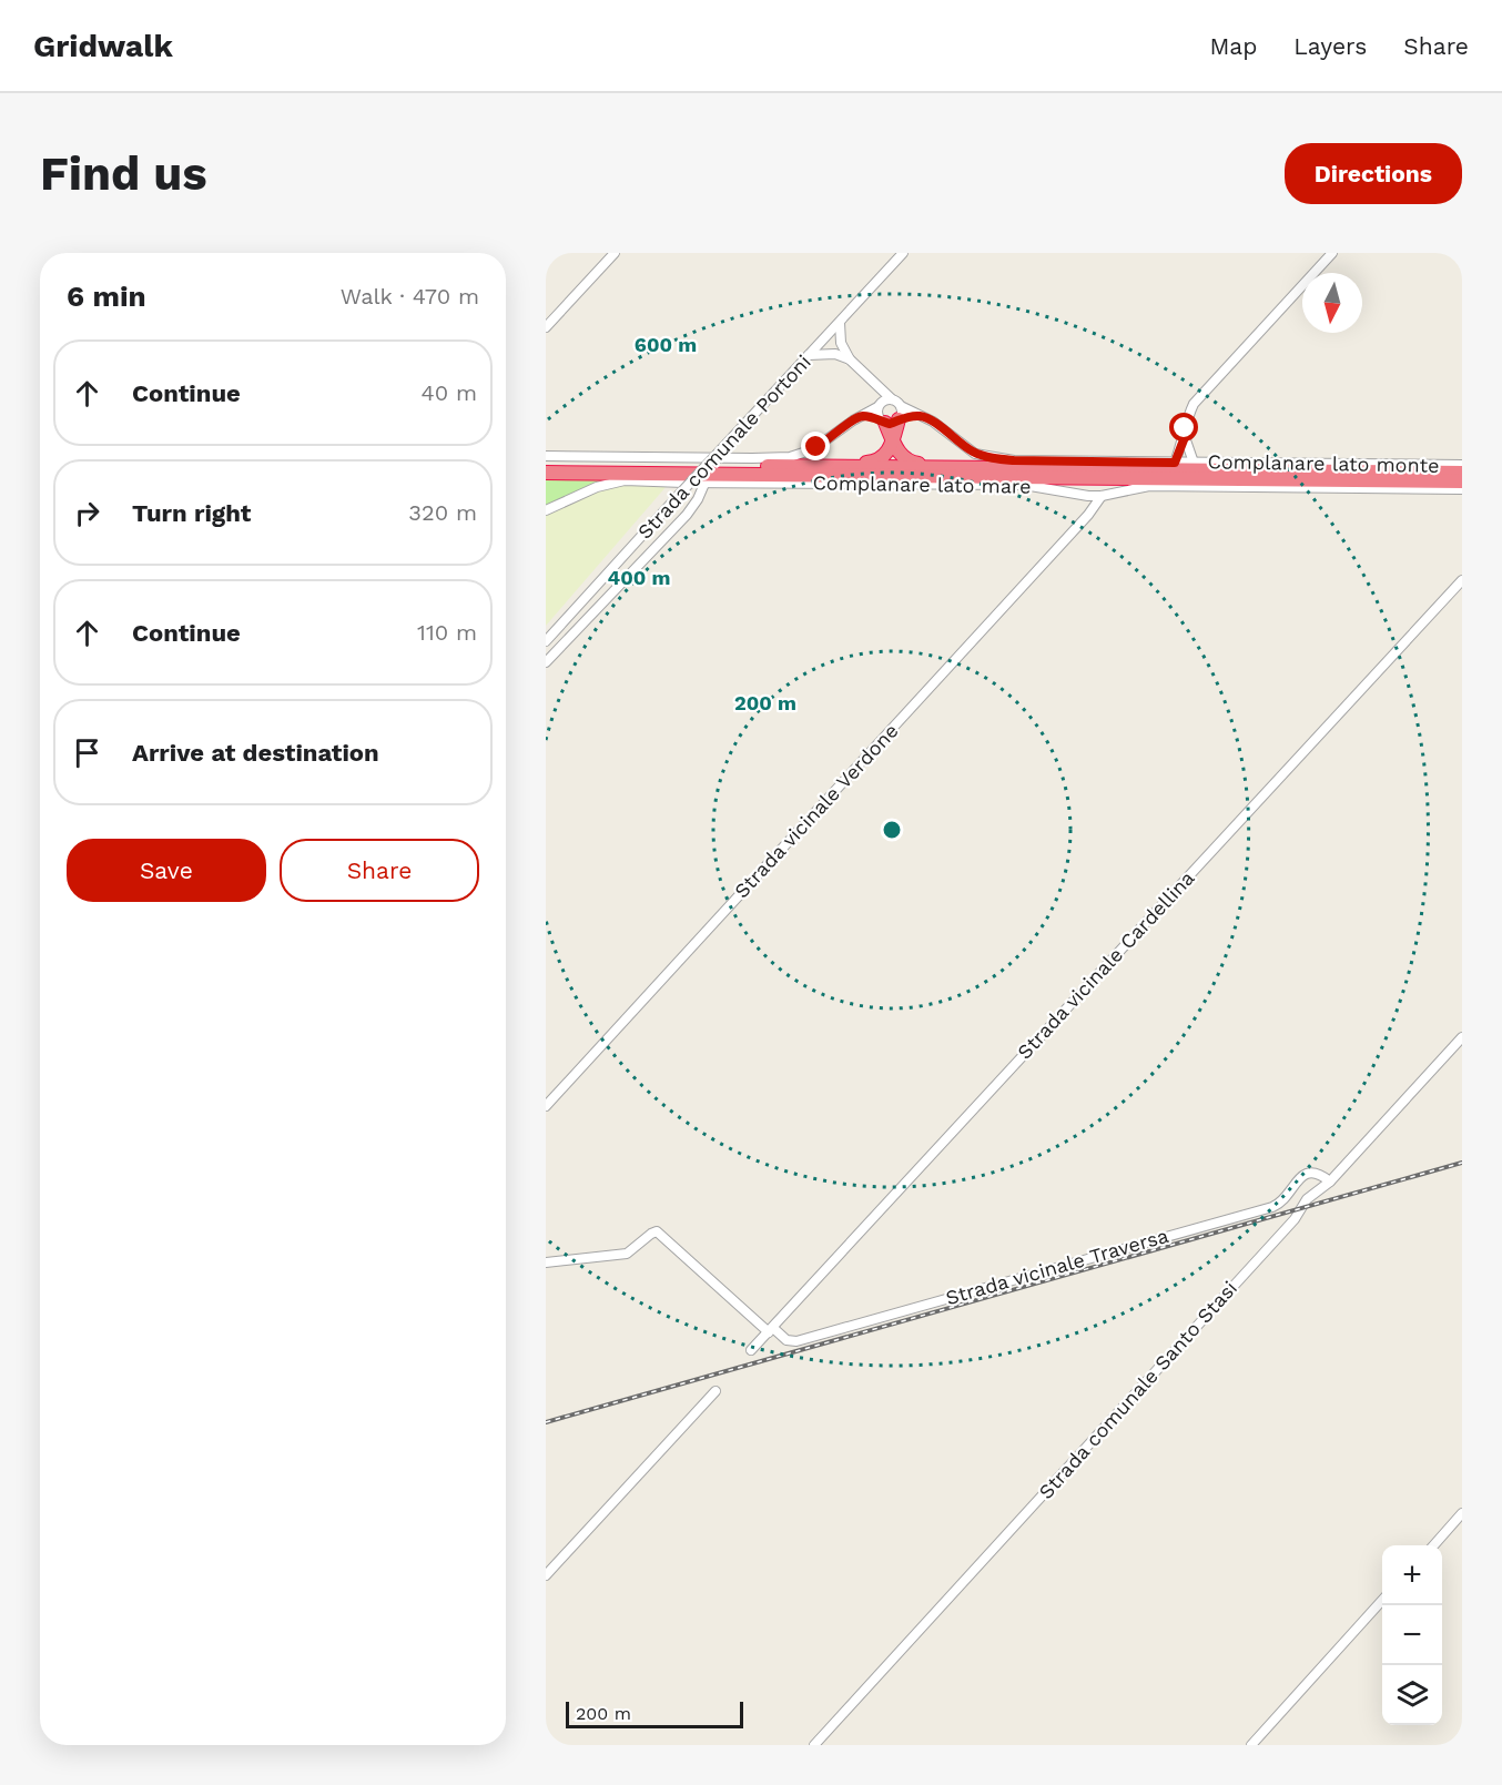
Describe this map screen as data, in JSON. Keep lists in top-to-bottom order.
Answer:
{
  "streets": {
    "street": [
      "Strada comunale Portoni",
      "Complanare lato monte",
      "Complanare lato mare",
      "Strada vicinale Verdone",
      "Strada vicinale Cardellina",
      "Strada vicinale Traversa",
      "Strada comunale Santo Stasi"
    ]
  },
  "crossings": [
    ["Complanare lato mare", "Strada vicinale Verdone"],
    ["Strada vicinale Cardellina", "Strada vicinale Traversa"],
    ["Strada vicinale Traversa", "Strada comunale Santo Stasi"]
  ],
  "scale_bar": "200 m",
  "north": "bottom",
  "page": {
    "header": "Gridwalk",
    "nav": ["Map", "Layers", "Share"],
    "buttons": [
      "Directions",
      ["Save", "Share"]
    ],
    "title": "Find us",
    "heading": ["6 min", "Walk · 470 m"],
    "list": [
      ["Continue", "40 m"],
      ["Turn right", "320 m"],
      ["Continue", "110 m"],
      "Arrive at destination"
    ],
    "map_buttons": ["+", "−"],
    "scale": "200 m"
  },
  "rings": ["600 m", "400 m", "200 m"]
}
